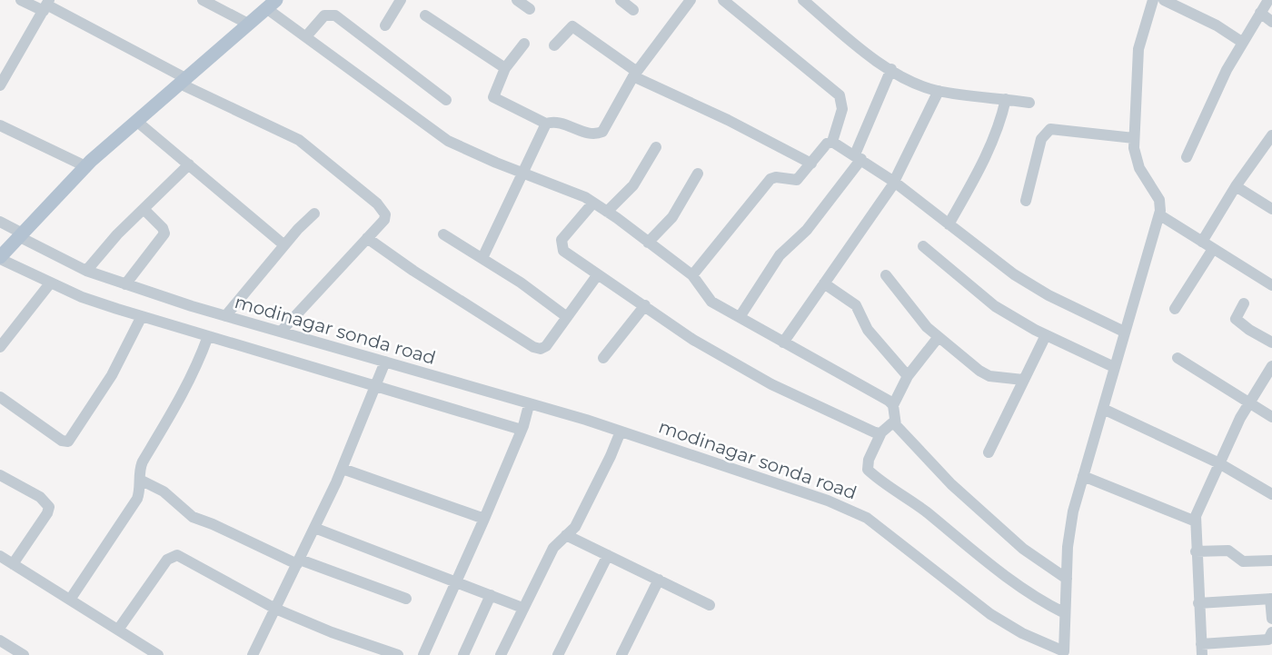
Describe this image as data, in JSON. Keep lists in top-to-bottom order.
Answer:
{
  "streets": {
    "street": ["modinagar sonda road"]
  }
}
